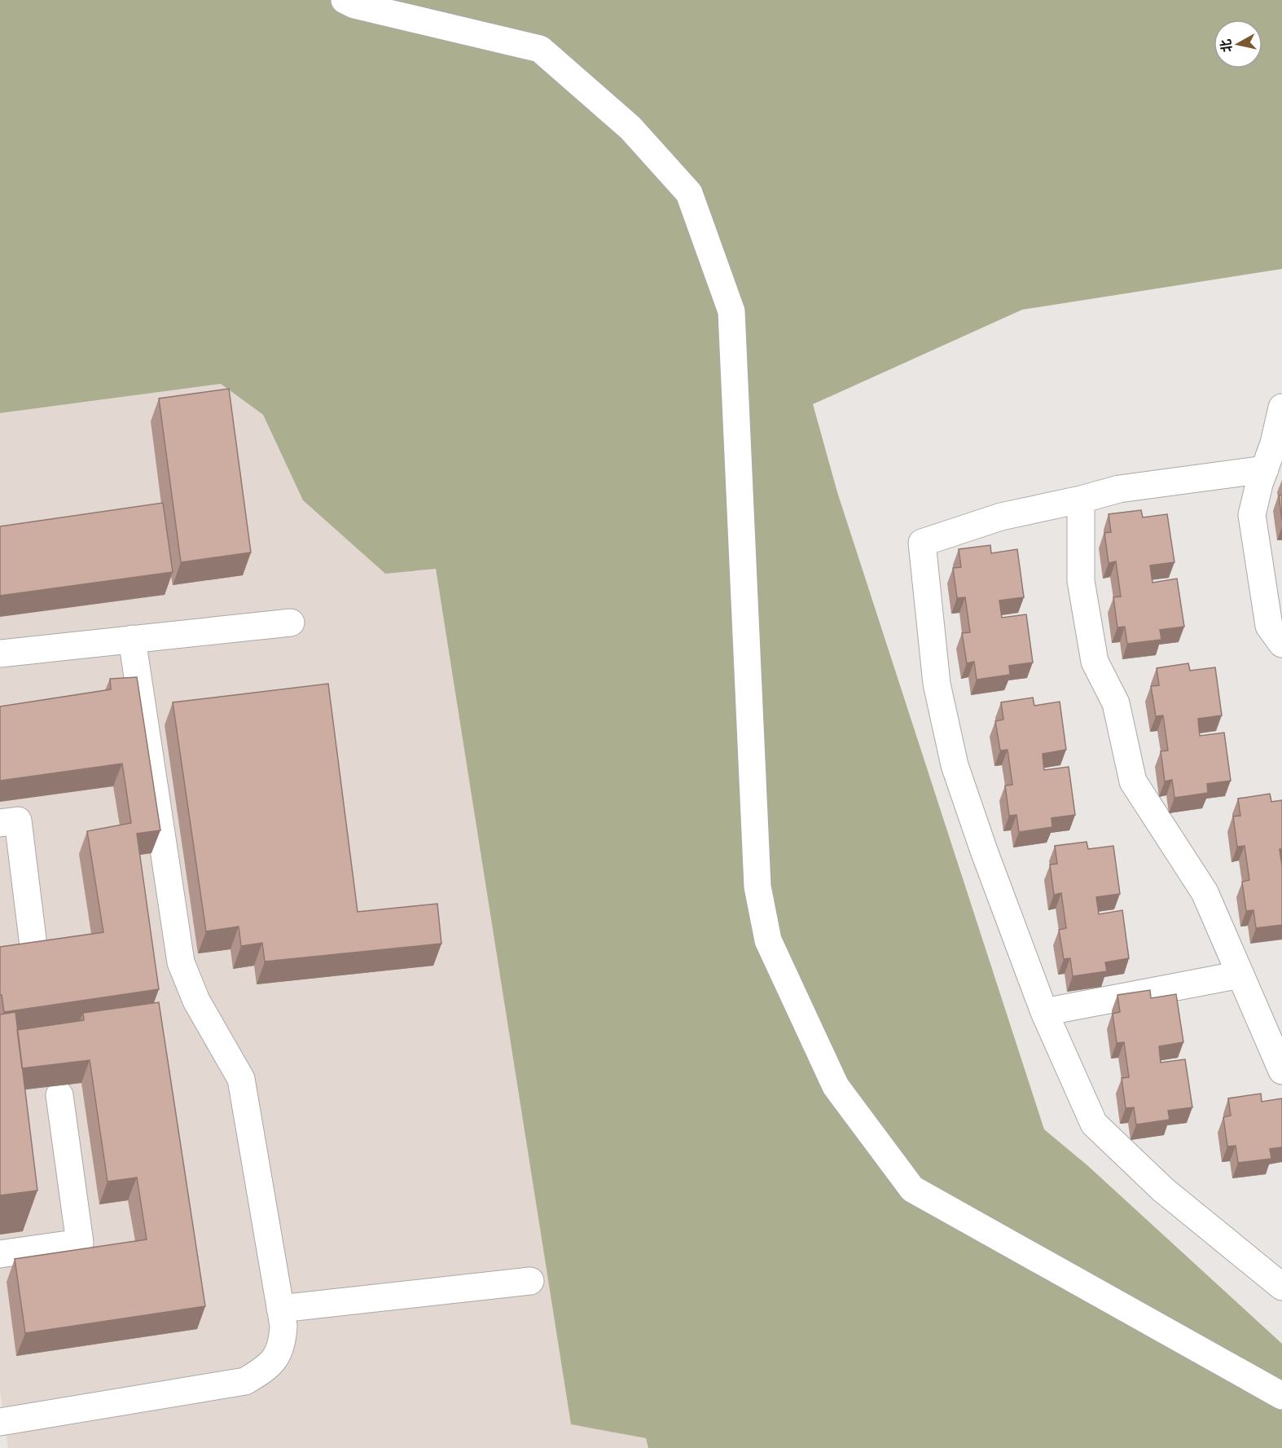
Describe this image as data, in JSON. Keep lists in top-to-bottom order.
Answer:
{
  "north": "left"
}
